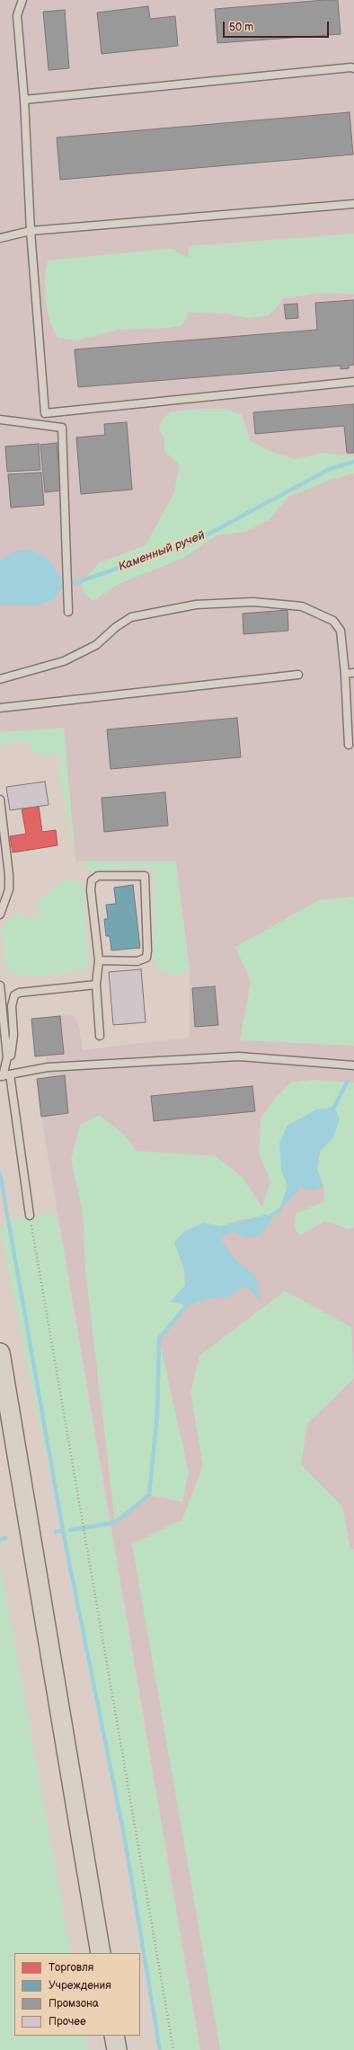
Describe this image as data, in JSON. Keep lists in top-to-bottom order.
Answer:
{
  "water": ["Каменный ручей"],
  "legend": [
    "Торговля",
    "Учреждения",
    "Промзона",
    "Прочее"
  ],
  "scale_bar": "50 m"
}
